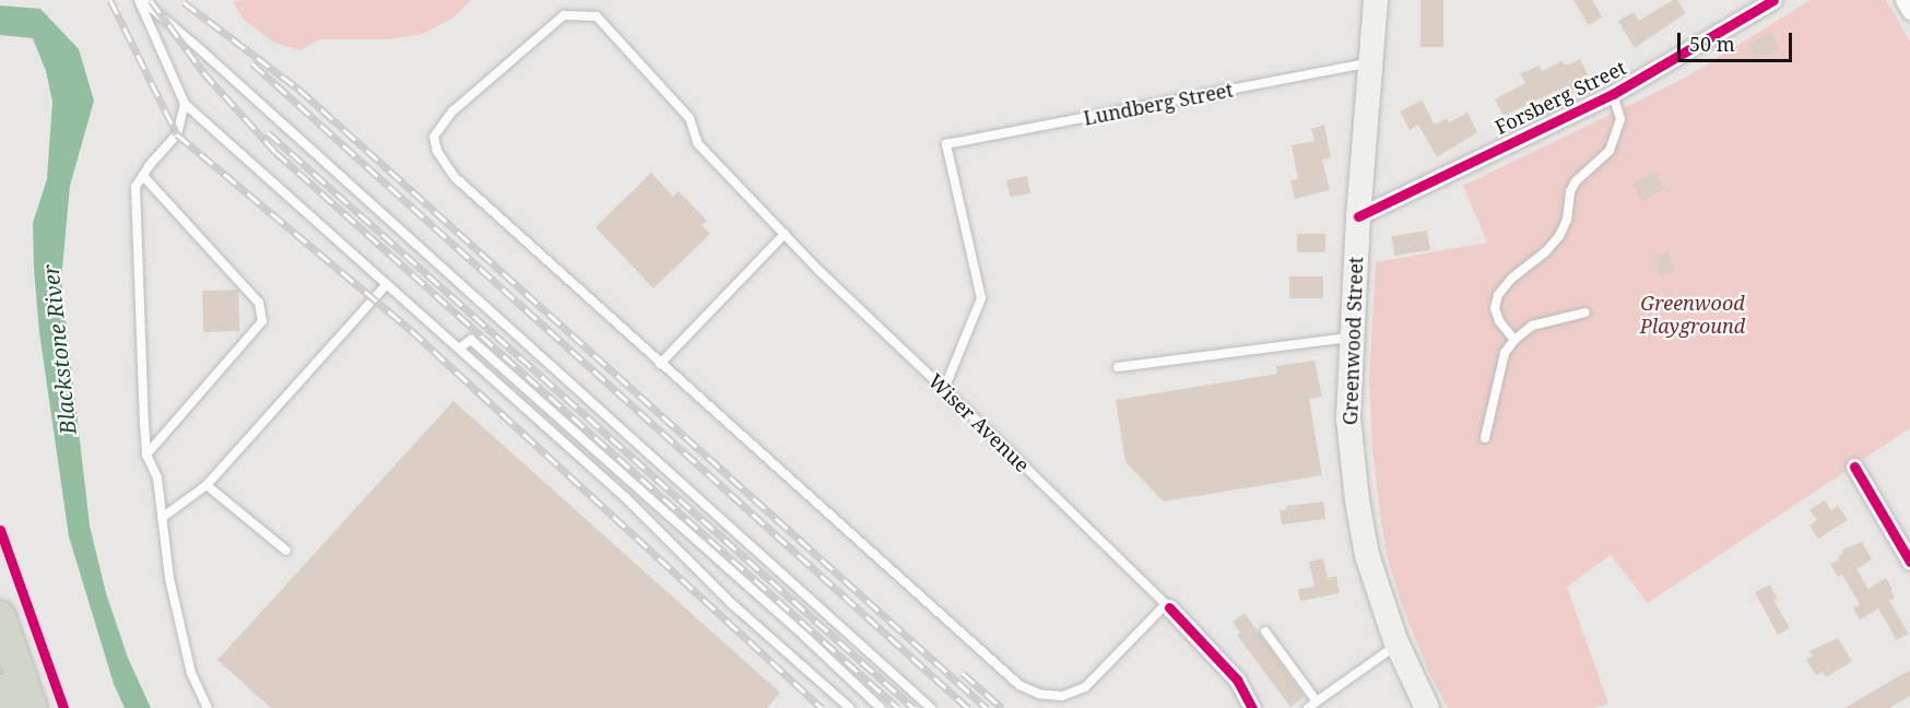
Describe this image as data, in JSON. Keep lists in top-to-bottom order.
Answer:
{
  "streets": {
    "main road": ["Greenwood Street"],
    "street": ["Forsberg Street", "Wiser Avenue"],
    "lane": ["Lundberg Street"]
  },
  "crossings": [
    ["Forsberg Street", "Greenwood Street"],
    ["Lundberg Street", "Greenwood Street"],
    ["Lundberg Street", "Wiser Avenue"]
  ],
  "water": ["Blackstone River"],
  "parks": ["Greenwood Playground"],
  "scale_bar": "50 m"
}
